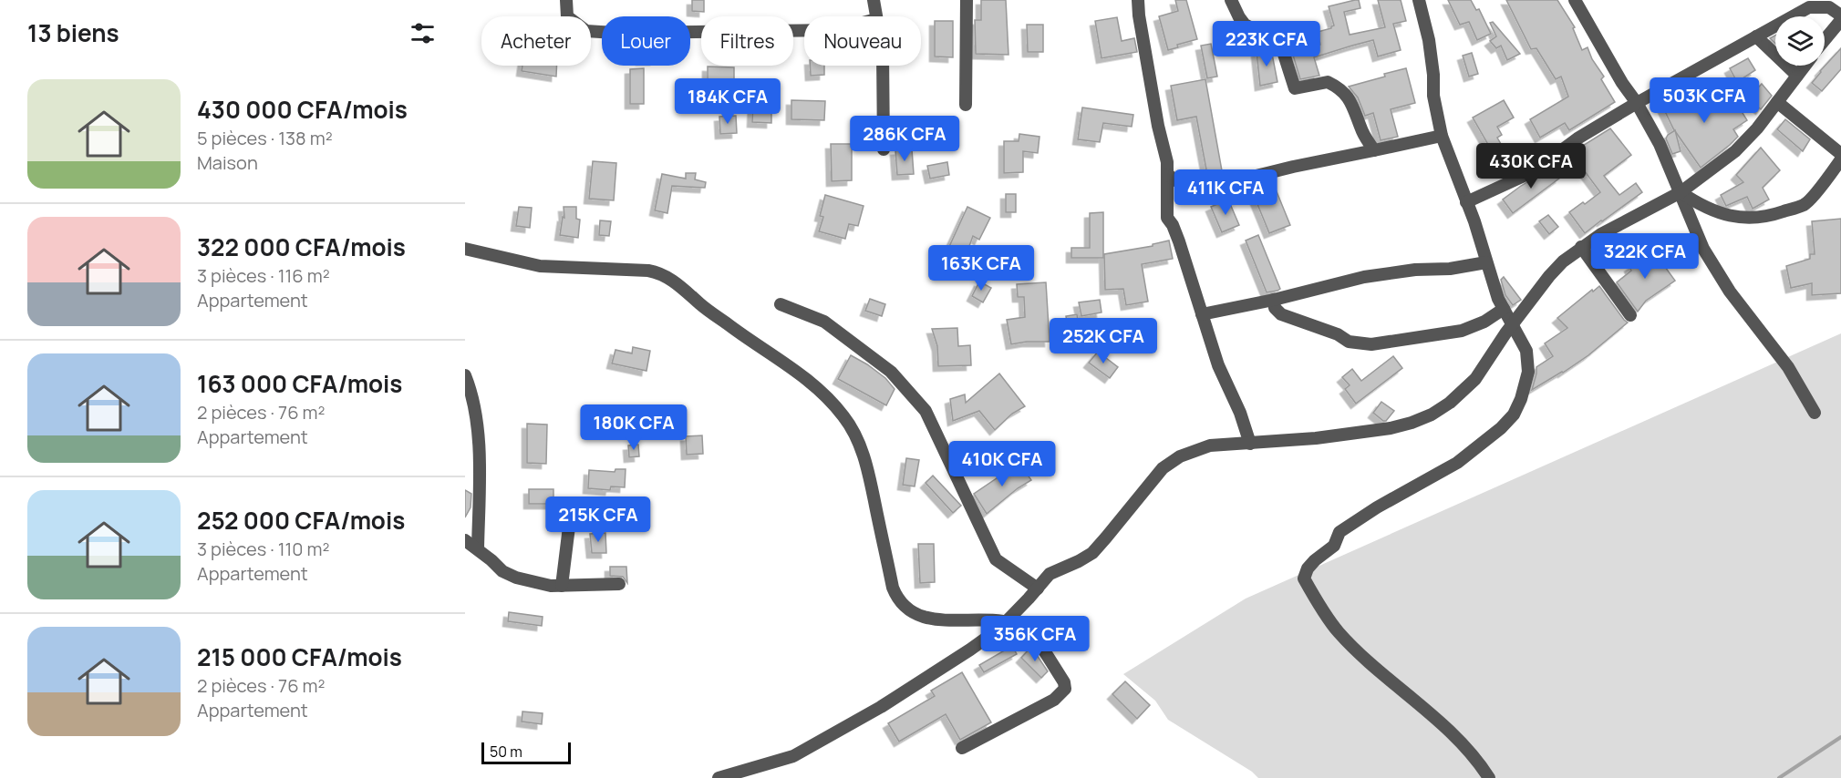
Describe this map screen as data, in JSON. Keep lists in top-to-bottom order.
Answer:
{
  "scale_bar": "50 m",
  "page": {
    "heading": "13 biens",
    "chip": [
      "Acheter",
      "Louer",
      "Filtres",
      "Nouveau"
    ],
    "price": [
      "223K CFA",
      "503K CFA",
      "184K CFA",
      "286K CFA",
      "430K CFA",
      "411K CFA",
      "322K CFA",
      "163K CFA",
      "252K CFA",
      "180K CFA",
      "410K CFA",
      "215K CFA",
      "356K CFA"
    ],
    "list": [
      {
        "name": "430 000 CFA/mois",
        "note": "5 pièces · 138 m² · Maison"
      },
      {
        "name": "322 000 CFA/mois",
        "note": "3 pièces · 116 m² · Appartement"
      },
      {
        "name": "163 000 CFA/mois",
        "note": "2 pièces · 76 m² · Appartement"
      },
      {
        "name": "252 000 CFA/mois",
        "note": "3 pièces · 110 m² · Appartement"
      },
      {
        "name": "215 000 CFA/mois",
        "note": "2 pièces · 76 m² · Appartement"
      }
    ],
    "scale": "50 m"
  }
}
